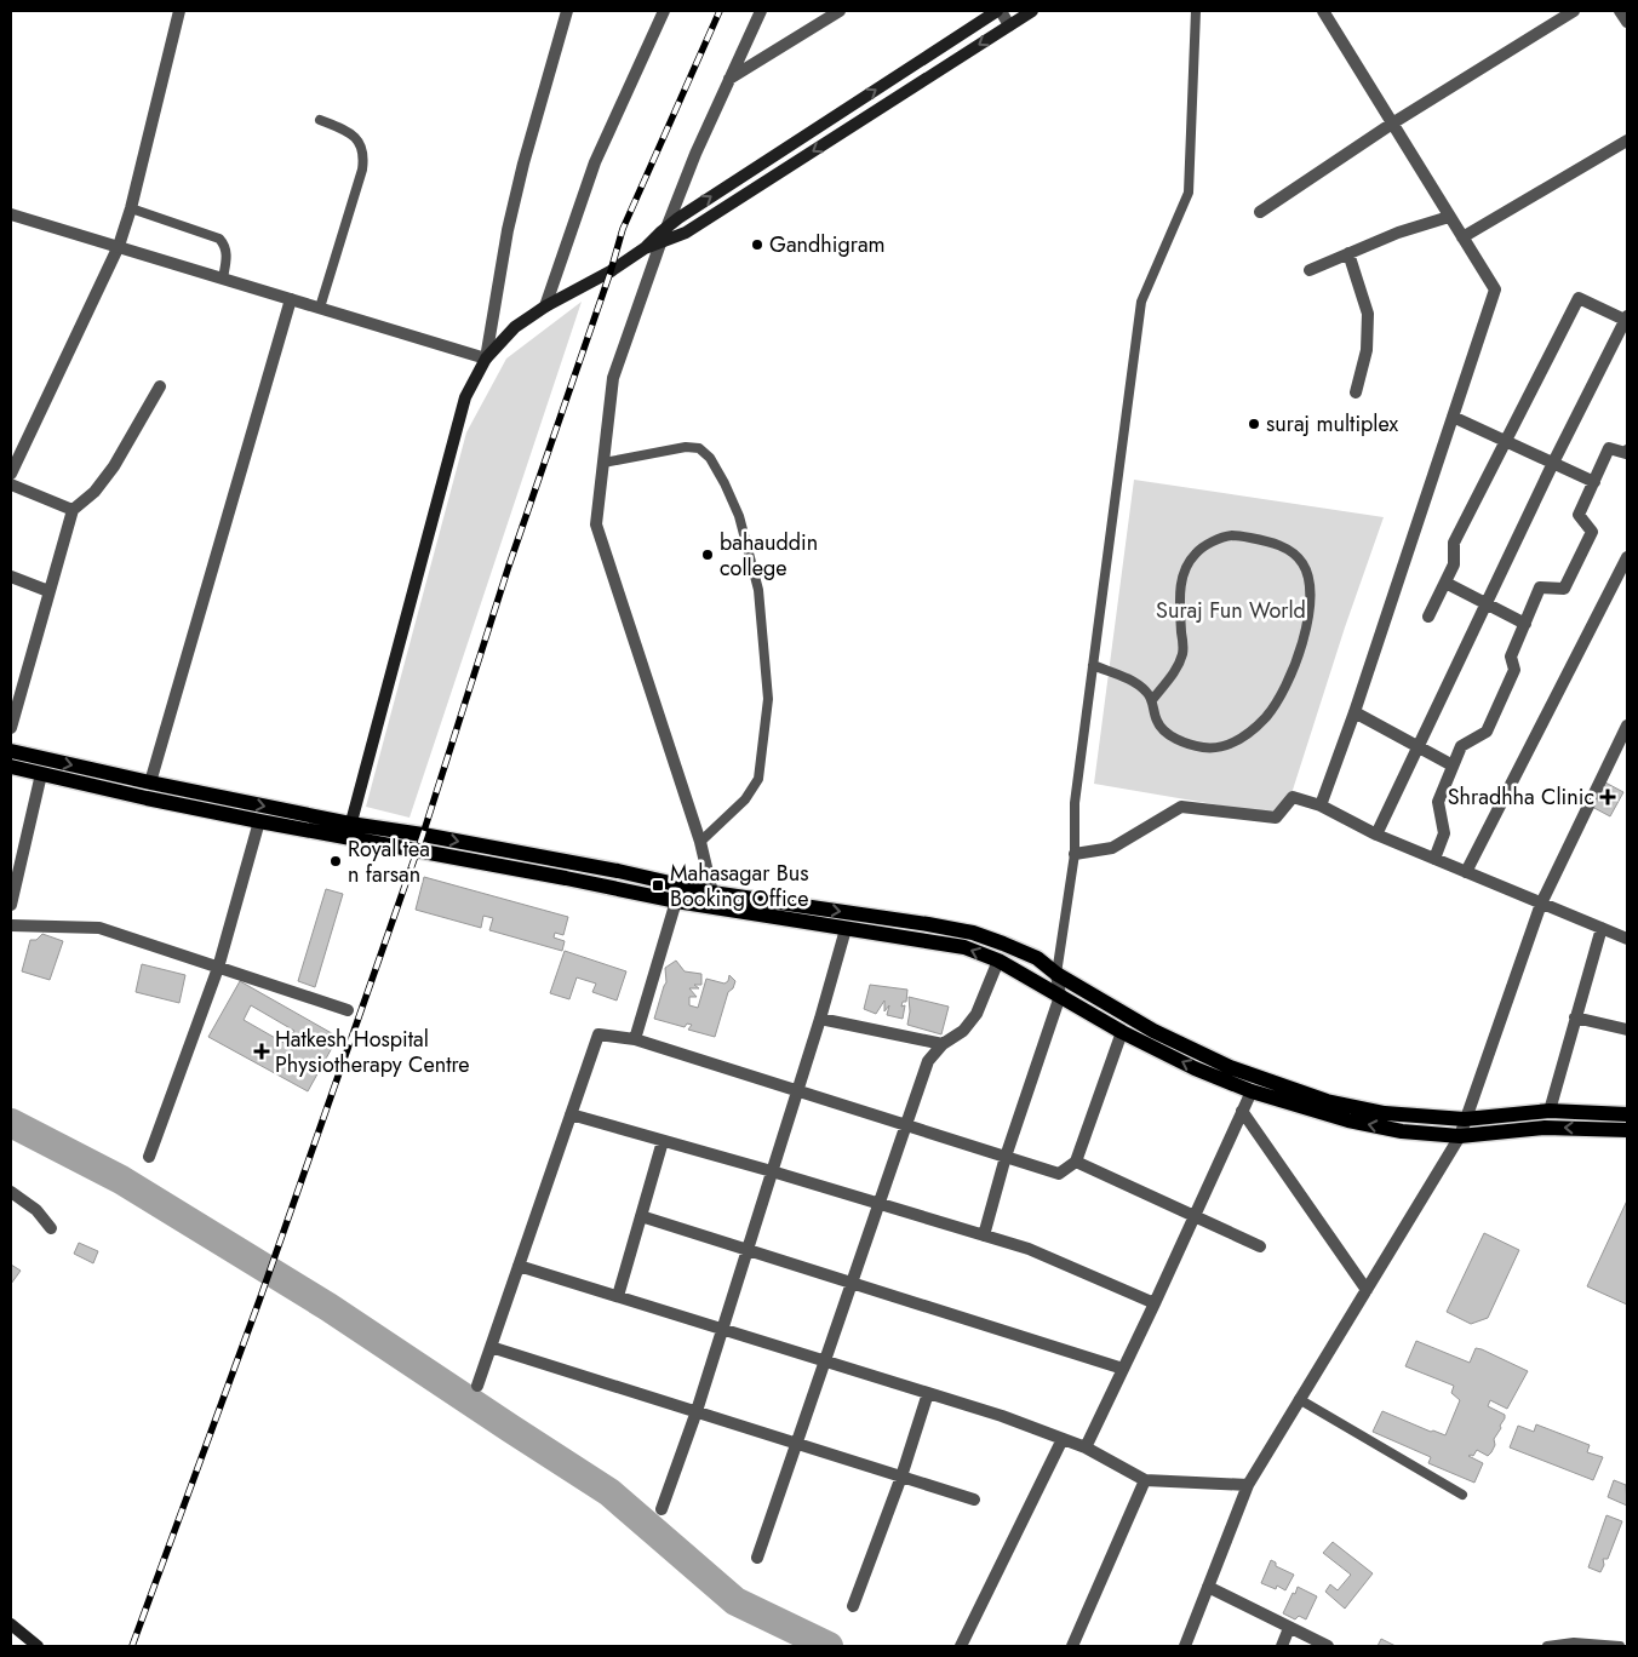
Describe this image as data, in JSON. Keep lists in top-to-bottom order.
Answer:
{
  "parks": ["Suraj Fun World"],
  "places": {
    "other": [
      "Gandhigram",
      "suraj multiplex",
      "bahauddin college",
      "Royal tea n farsan"
    ],
    "health": ["Shradhha Clinic", "Hatkesh Hospital Physiotherapy Centre"],
    "transit": ["Mahasagar Bus Booking Office"]
  }
}
